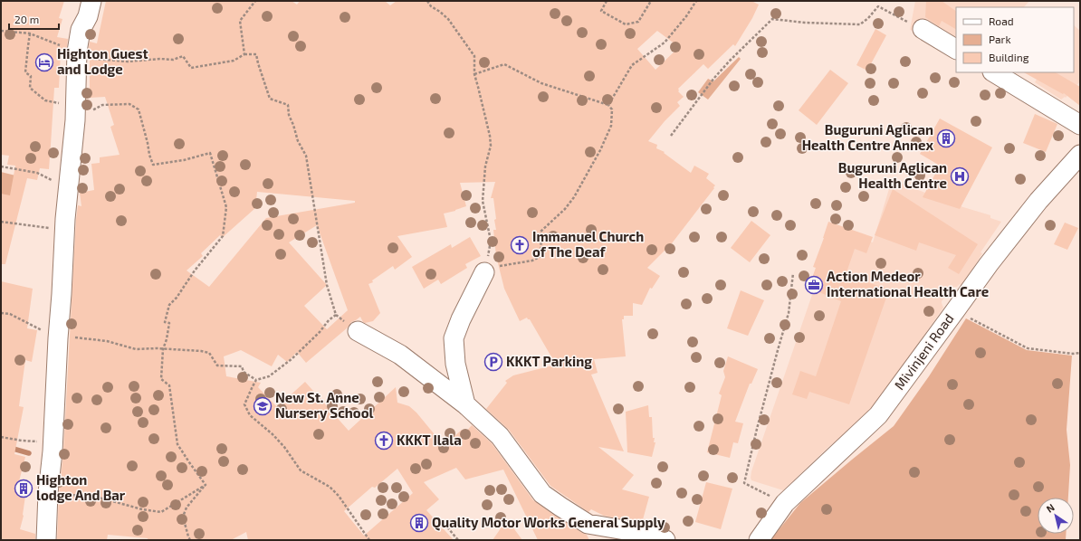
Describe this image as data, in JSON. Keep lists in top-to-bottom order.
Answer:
{
  "streets": {
    "street": ["Mivinjeni Road"]
  },
  "places": {
    "hotel": ["Highton Guest and Lodge"],
    "building": ["Buguruni Aglican Health Centre Annex", "Highton lodge And Bar", "Quality Motor Works General Supply"],
    "hospital": ["Buguruni Aglican Health Centre"],
    "church": ["Immanuel Church of The Deaf", "KKKT Ilala"],
    "office": ["Action Medeor International Health Care"],
    "parking": ["KKKT Parking"],
    "school or university": ["New St. Anne Nursery School"]
  },
  "legend": ["Road", "Park", "Building"],
  "scale_bar": "20 m",
  "north": "top left"
}
